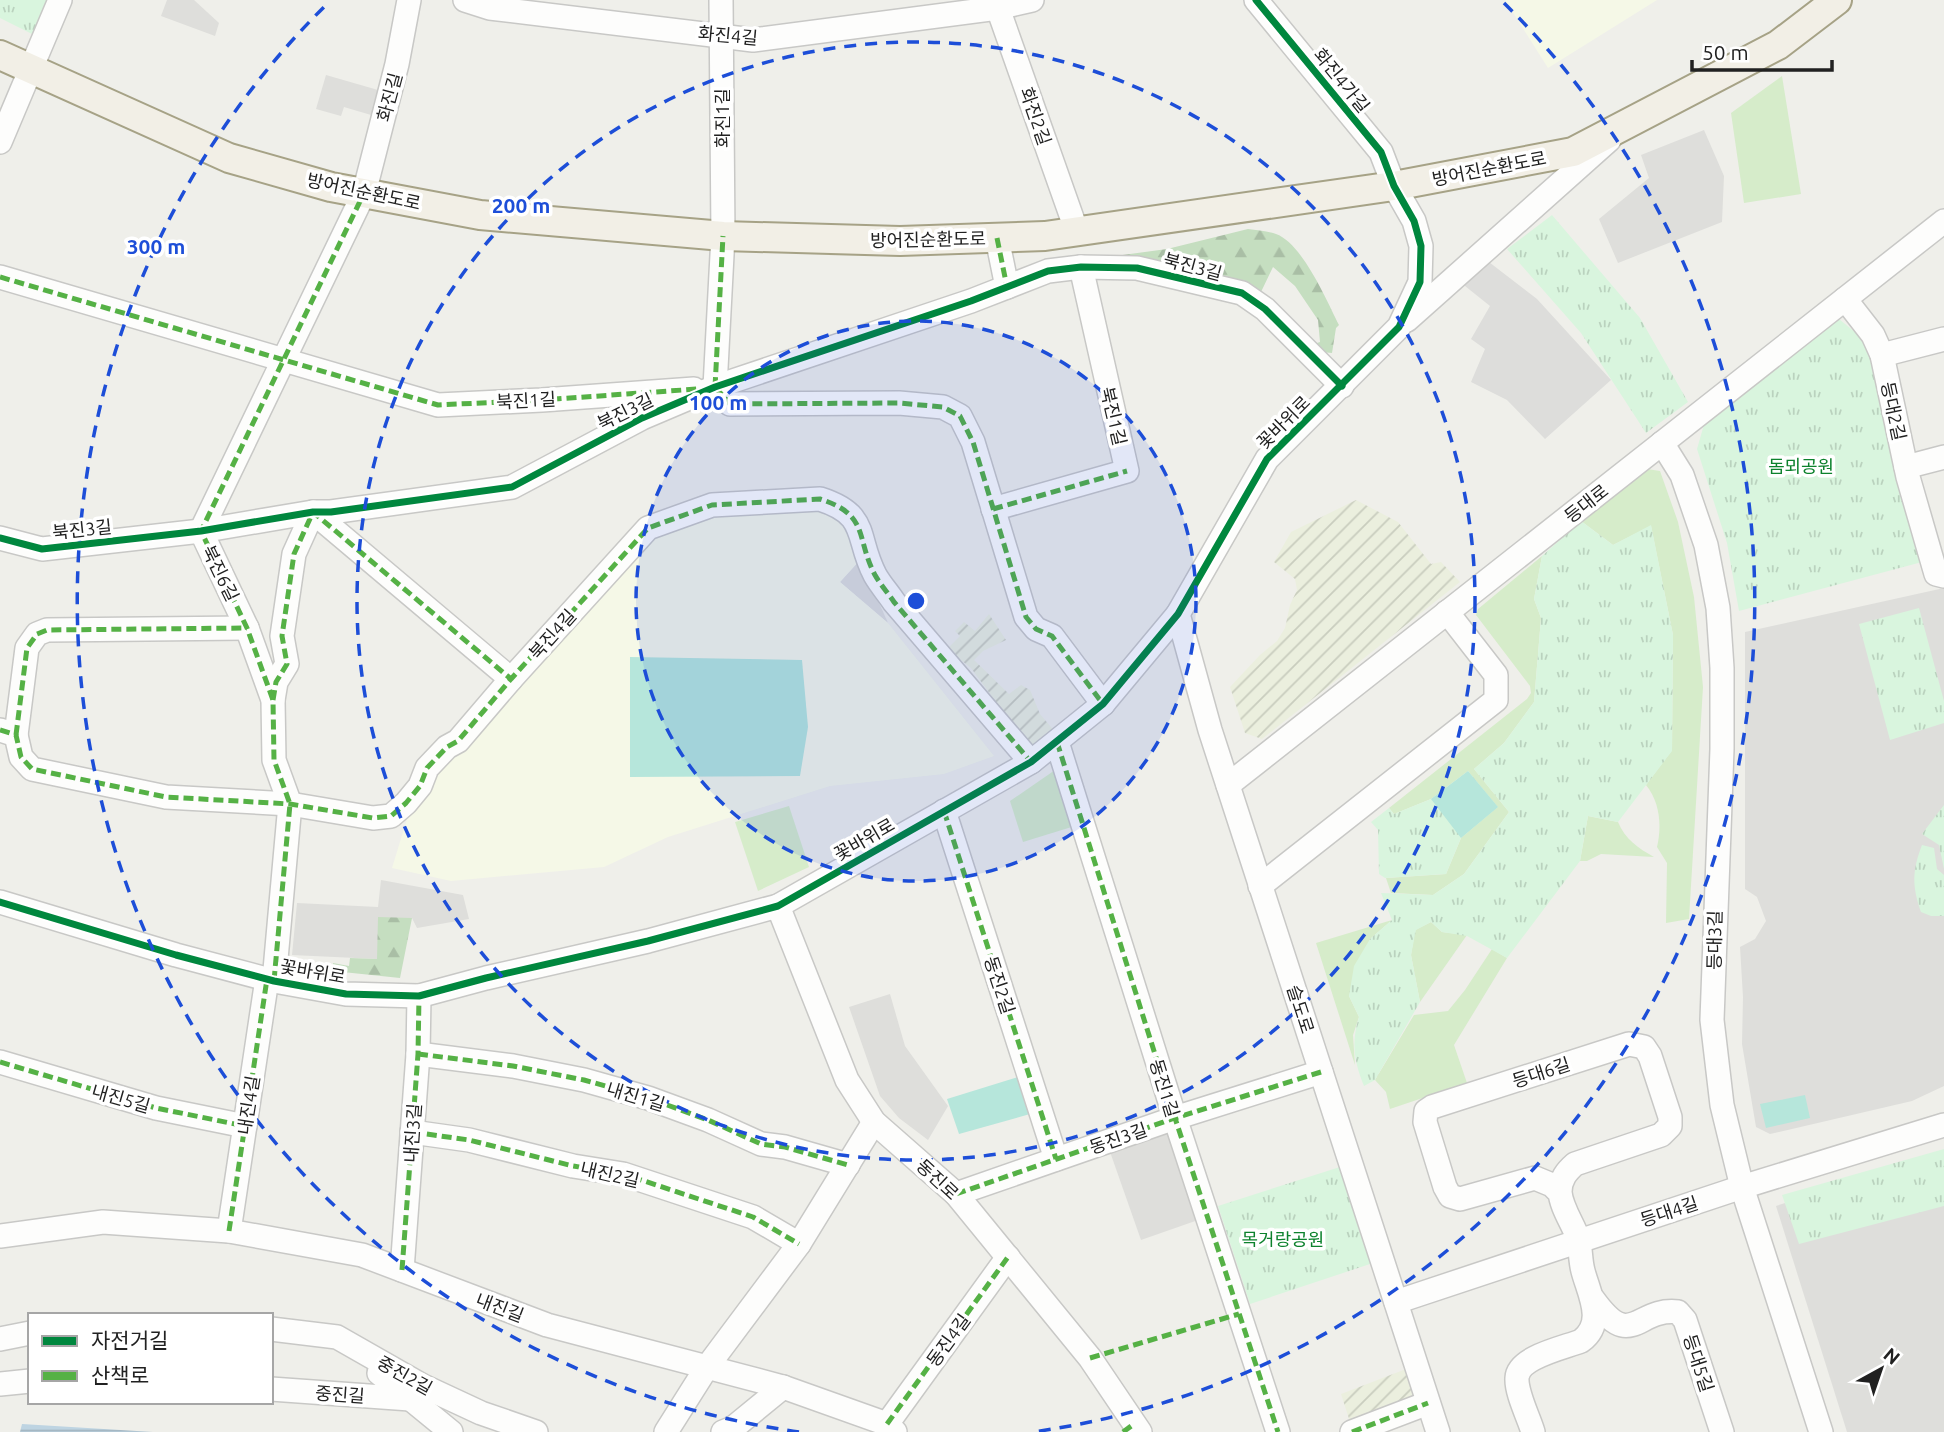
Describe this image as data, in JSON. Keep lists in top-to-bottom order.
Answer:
{
  "streets": {
    "main road": ["방어진순환도로"],
    "street": [
      "화진4길",
      "화진4가길",
      "화진길",
      "화진2길",
      "화진1길",
      "북진3길",
      "북진1길",
      "등대2길",
      "꽃바위로",
      "등대로",
      "북진6길",
      "북진4길",
      "등대3길",
      "동진2길",
      "슬도로",
      "등대6길",
      "동진1길",
      "내진1길",
      "내진5길",
      "내진4길",
      "내진3길",
      "동진3길",
      "내진2길",
      "동진로",
      "등대4길",
      "내진길",
      "동진4길",
      "등대5길",
      "중진2길",
      "중진길"
    ]
  },
  "crossings": [
    ["화진4길", "화진2길"],
    ["화진4길", "화진1길"],
    ["화진4가길", "방어진순환도로"],
    ["화진4가길", "꽃바위로"],
    ["화진길", "방어진순환도로"],
    ["화진길", "북진6길"],
    ["화진2길", "방어진순환도로"],
    ["화진1길", "방어진순환도로"],
    ["화진1길", "북진3길"],
    ["화진1길", "북진1길"],
    ["방어진순환도로", "꽃바위로"],
    ["방어진순환도로", "북진6길"],
    ["북진3길", "북진1길"],
    ["북진3길", "꽃바위로"],
    ["북진3길", "북진6길"],
    ["북진1길", "북진6길"],
    ["등대2길", "등대로"],
    ["꽃바위로", "북진6길"],
    ["꽃바위로", "북진4길"],
    ["꽃바위로", "동진2길"],
    ["꽃바위로", "슬도로"],
    ["꽃바위로", "동진1길"],
    ["꽃바위로", "내진4길"],
    ["꽃바위로", "내진3길"],
    ["꽃바위로", "동진로"],
    ["등대로", "등대3길"],
    ["등대로", "슬도로"],
    ["북진6길", "북진4길"],
    ["북진6길", "내진4길"],
    ["등대3길", "등대4길"],
    ["동진2길", "동진3길"],
    ["슬도로", "동진3길"],
    ["슬도로", "등대4길"],
    ["동진1길", "동진3길"],
    ["내진1길", "내진3길"],
    ["내진5길", "내진4길"],
    ["내진4길", "내진길"],
    ["내진3길", "내진2길"],
    ["내진3길", "내진길"],
    ["동진3길", "동진로"],
    ["동진로", "동진4길"],
    ["등대4길", "등대5길"],
    ["내진길", "동진4길"]
  ],
  "parks": ["돔뫼공원", "목거랑공원"],
  "legend": ["자전거길", "산책로"],
  "scale_bar": "50 m",
  "north": "top right",
  "rings": ["200 m", "300 m", "100 m"]
}
